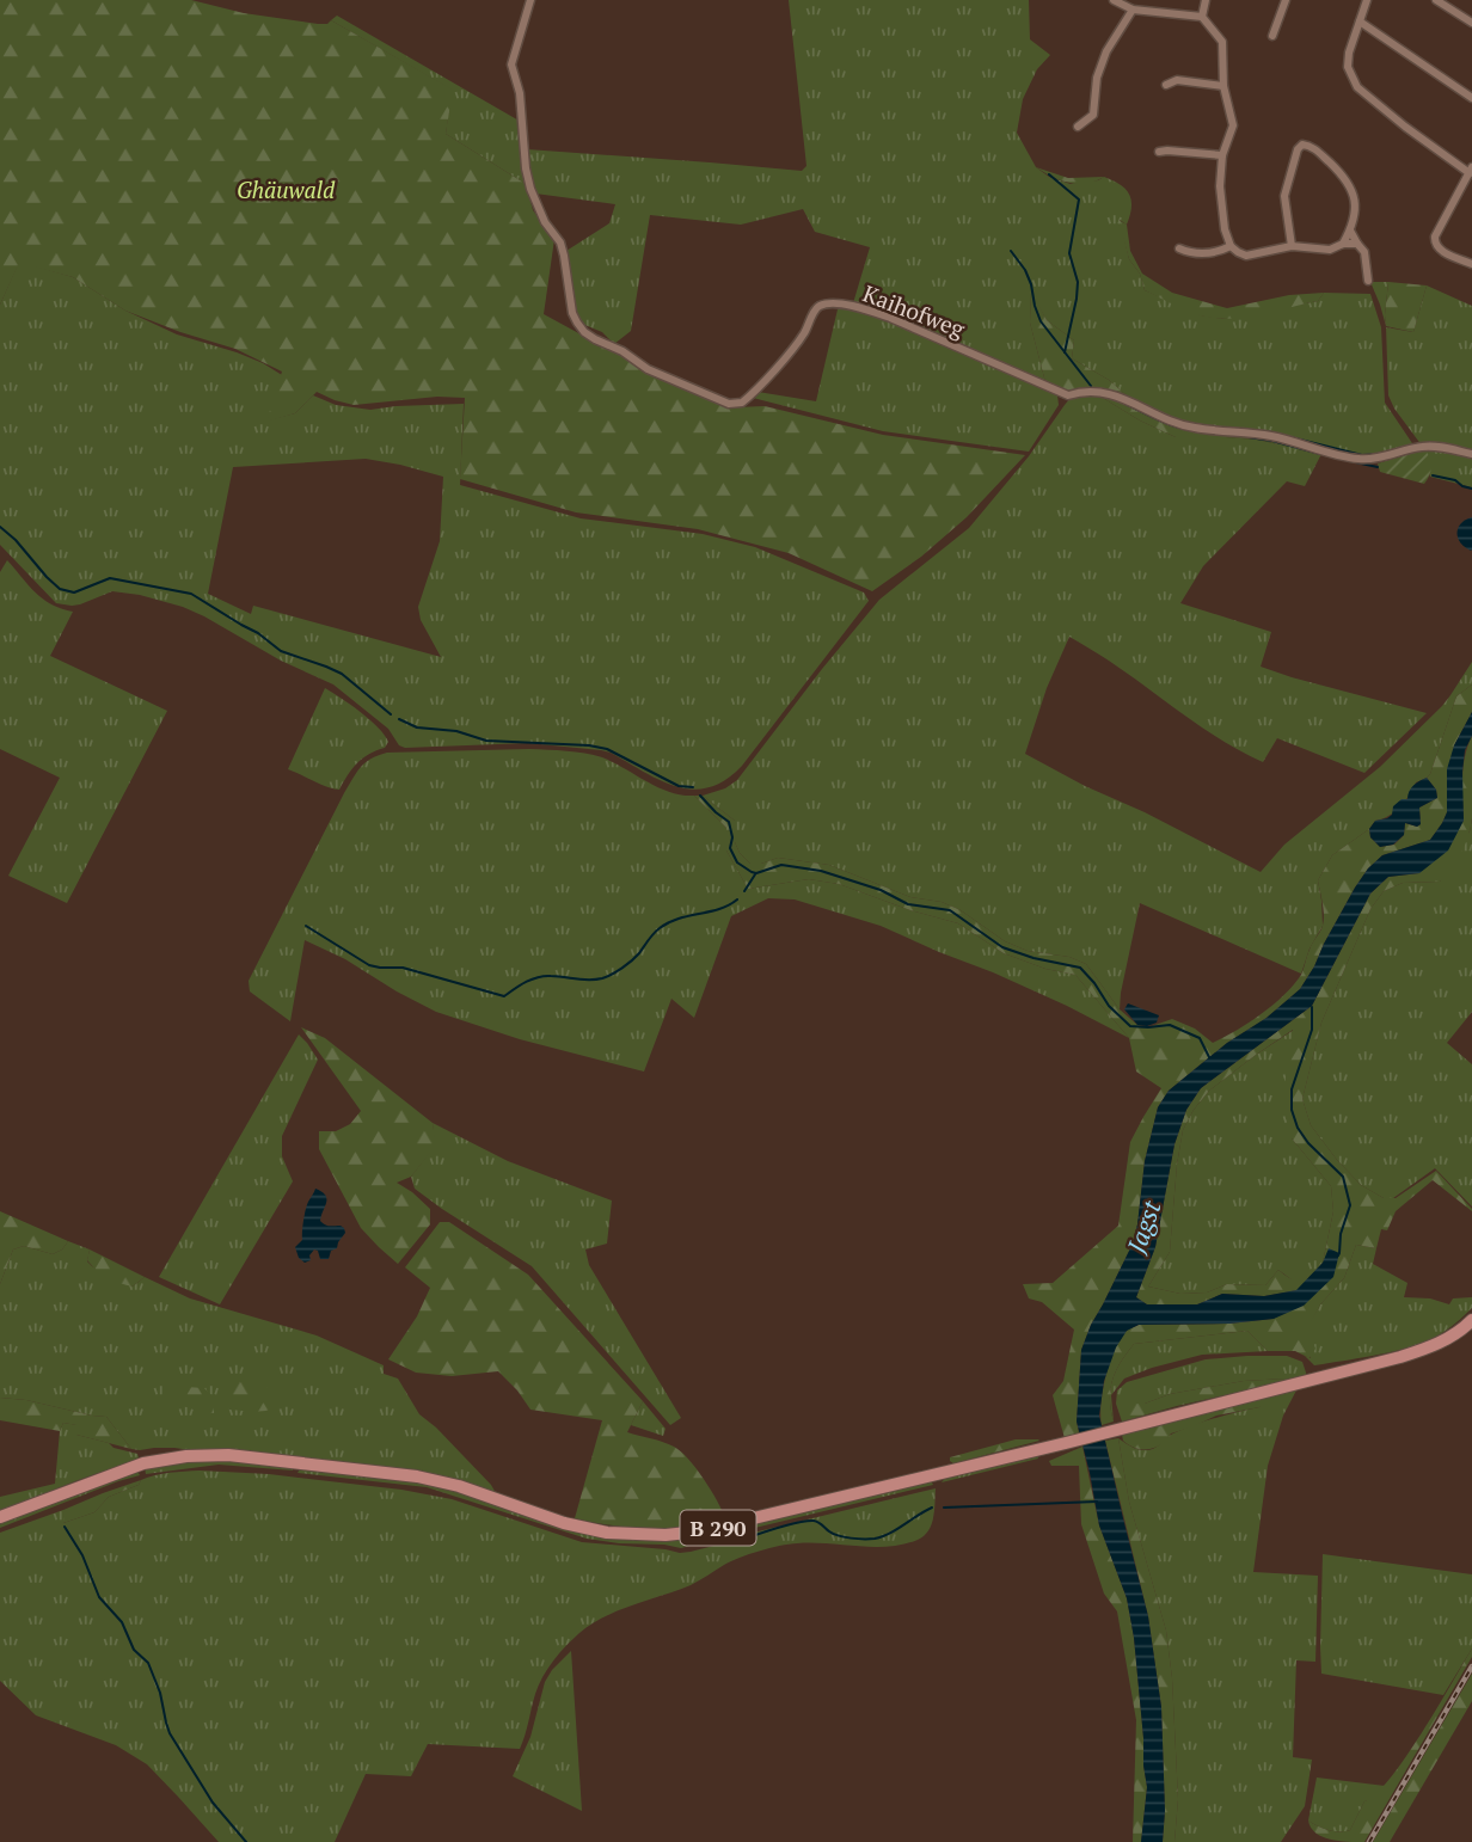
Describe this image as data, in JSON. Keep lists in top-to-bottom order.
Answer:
{
  "streets": {
    "main road": ["B 290"],
    "street": ["Kaihofweg"]
  },
  "water": ["Jagst"],
  "parks": ["Ghäuwald"]
}
